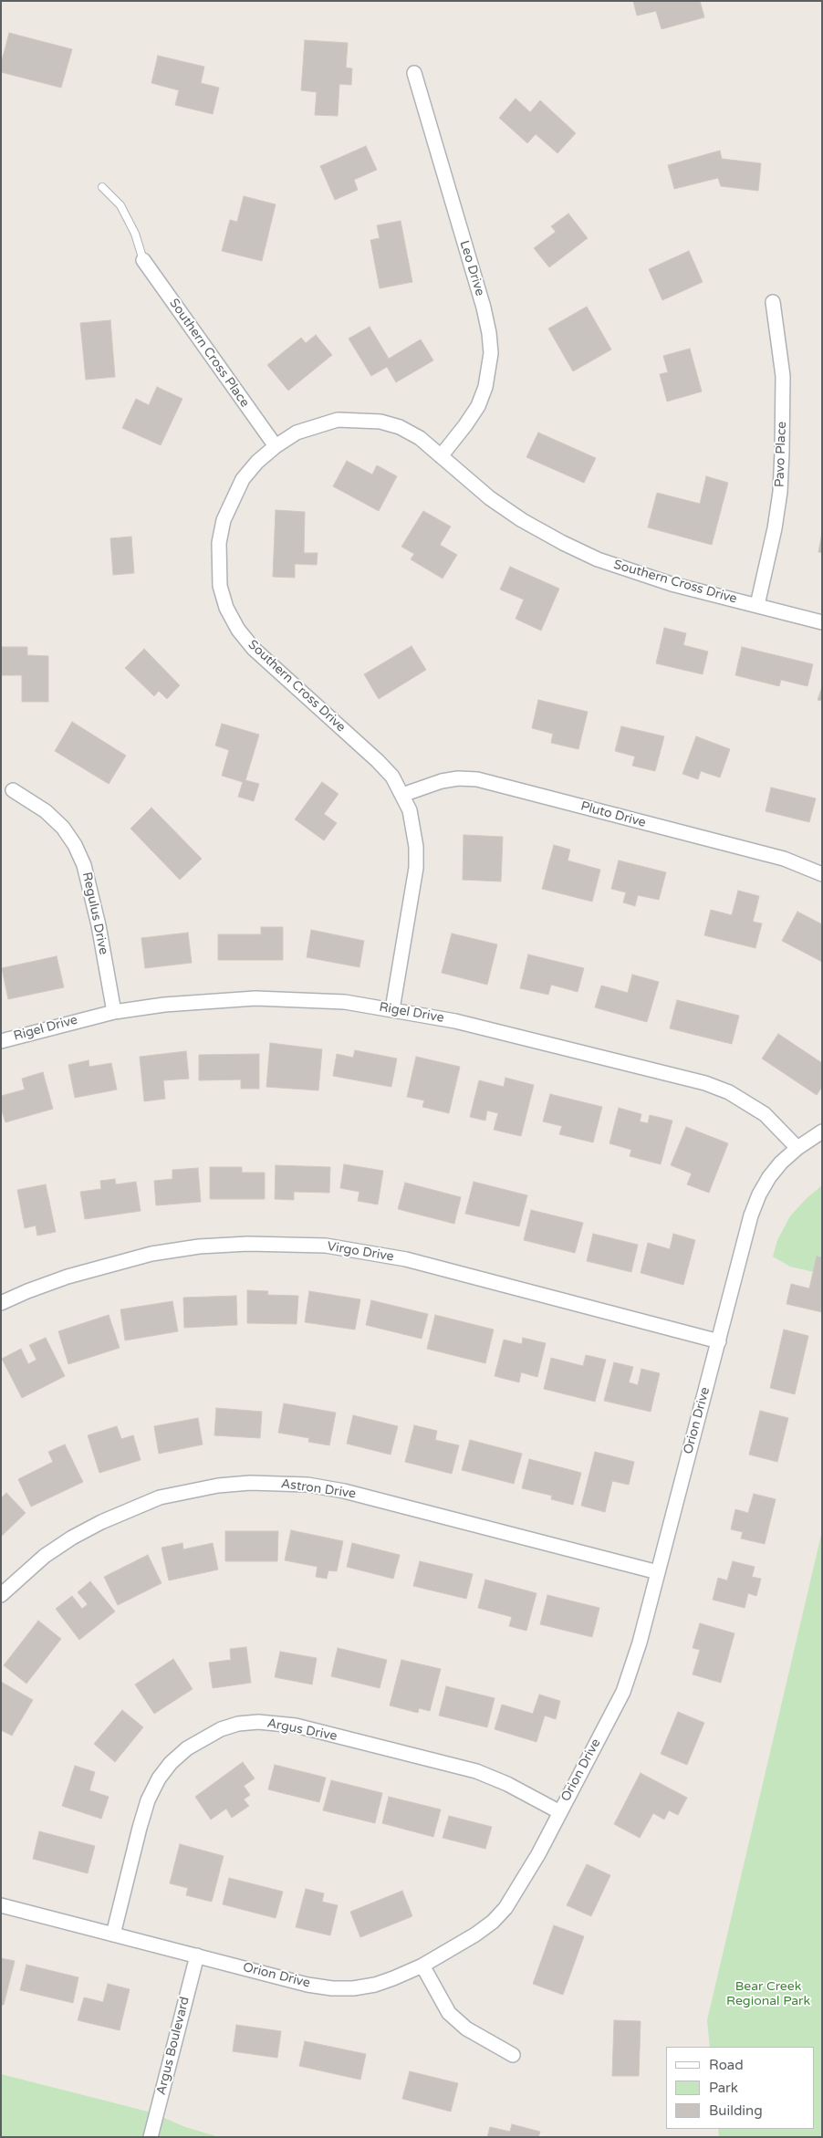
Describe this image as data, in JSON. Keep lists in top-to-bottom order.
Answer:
{
  "streets": {
    "street": [
      "Leo Drive",
      "Southern Cross Place",
      "Pavo Place",
      "Southern Cross Drive",
      "Pluto Drive",
      "Regulus Drive",
      "Rigel Drive",
      "Virgo Drive",
      "Orion Drive",
      "Astron Drive",
      "Argus Drive",
      "Argus Boulevard"
    ]
  },
  "crossings": [
    ["Leo Drive", "Southern Cross Drive"],
    ["Southern Cross Place", "Southern Cross Drive"],
    ["Pavo Place", "Southern Cross Drive"],
    ["Southern Cross Drive", "Pluto Drive"],
    ["Southern Cross Drive", "Rigel Drive"],
    ["Regulus Drive", "Rigel Drive"],
    ["Rigel Drive", "Orion Drive"],
    ["Virgo Drive", "Orion Drive"],
    ["Orion Drive", "Astron Drive"],
    ["Orion Drive", "Argus Drive"],
    ["Orion Drive", "Argus Boulevard"]
  ],
  "parks": ["Bear Creek Regional Park"],
  "legend": ["Road", "Park", "Building"]
}
